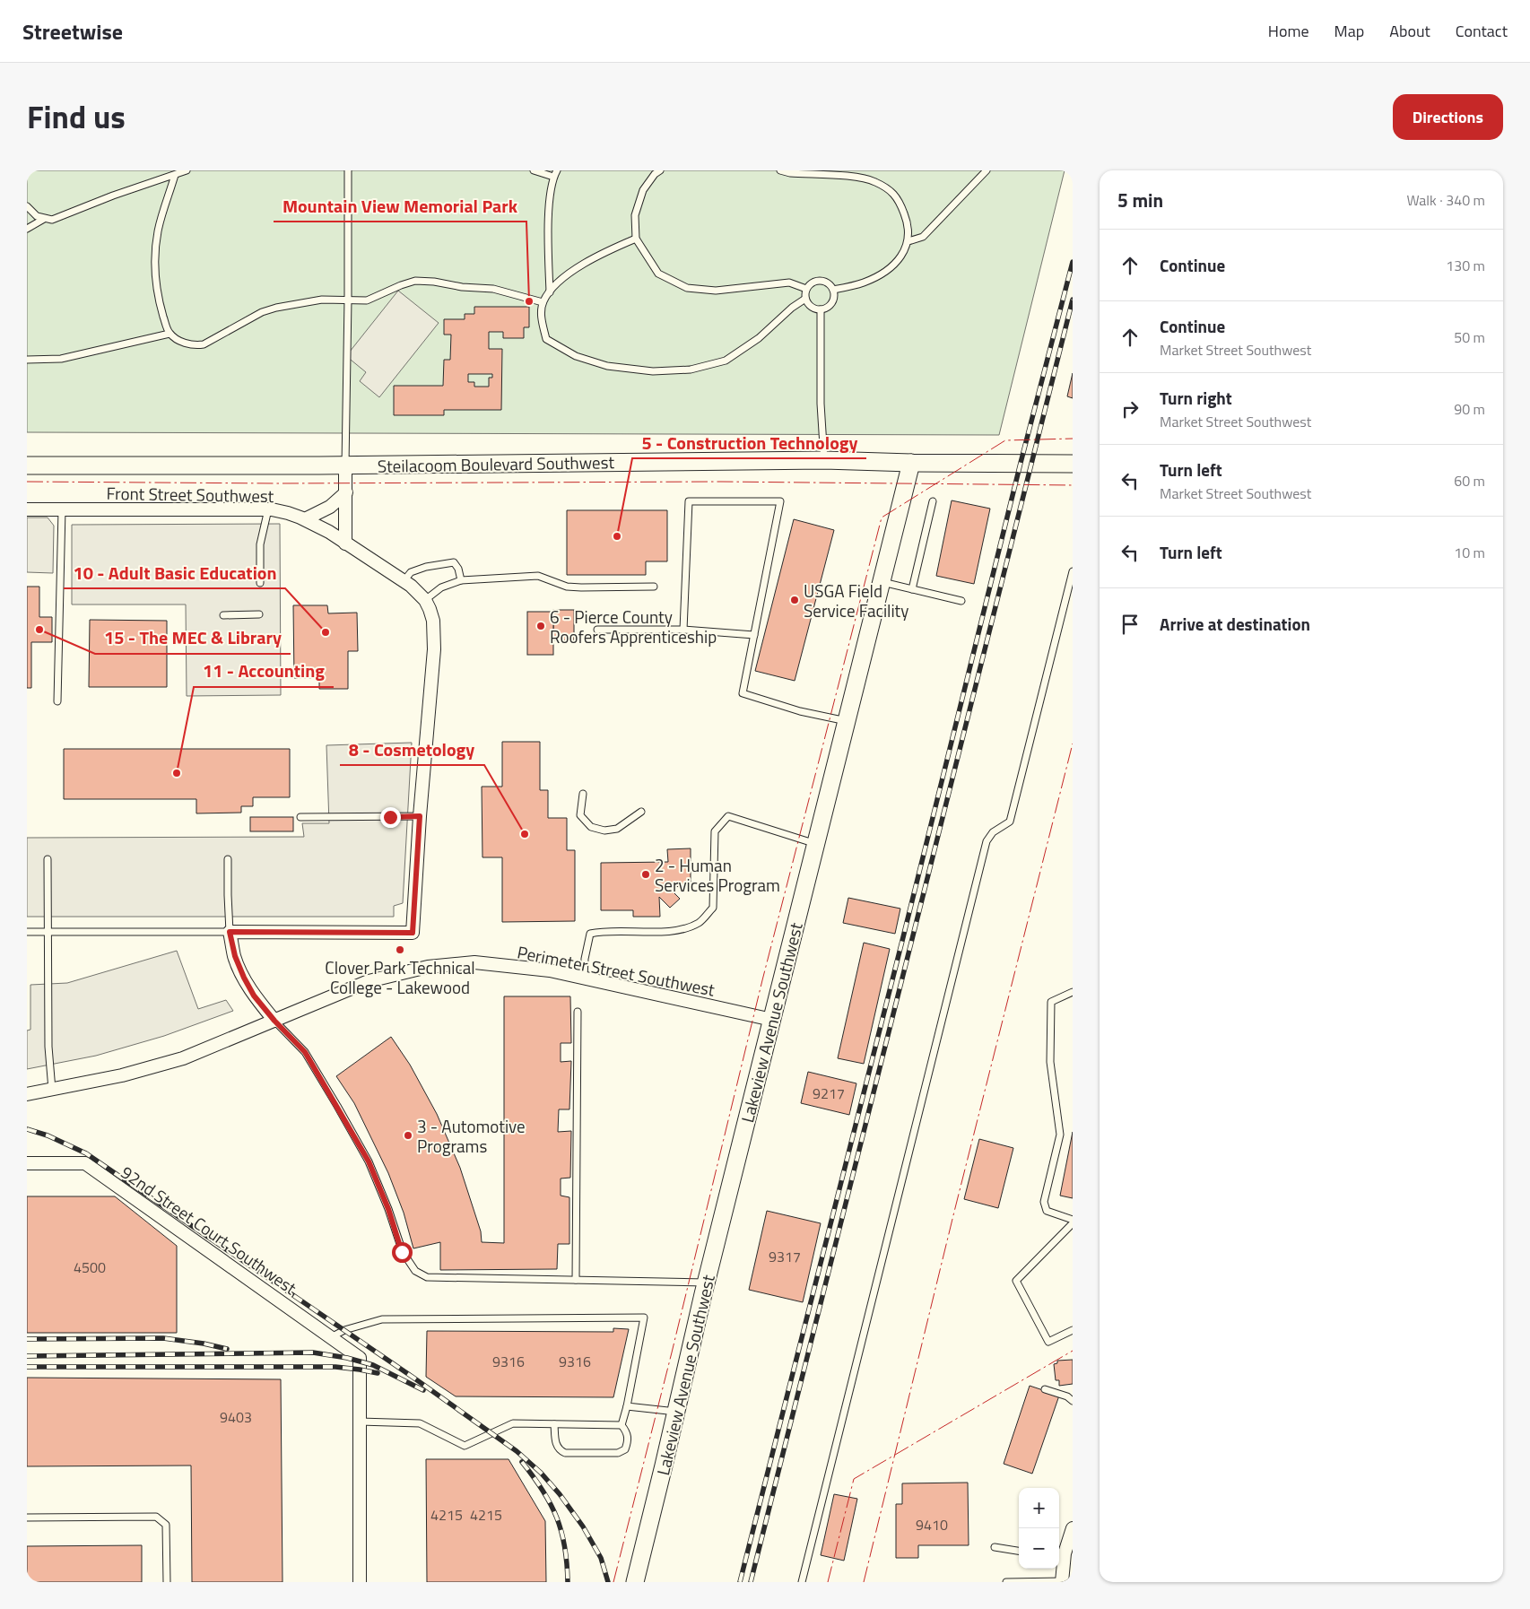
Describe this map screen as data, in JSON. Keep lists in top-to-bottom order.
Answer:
{
  "streets": {
    "street": [
      "Steilacoom Boulevard Southwest",
      "Front Street Southwest",
      "Perimeter Street Southwest",
      "Lakeview Avenue Southwest",
      "92nd Street Court Southwest"
    ]
  },
  "crossings": [
    ["Steilacoom Boulevard Southwest", "Lakeview Avenue Southwest"],
    ["Perimeter Street Southwest", "Lakeview Avenue Southwest"]
  ],
  "places": [
    "Mountain View Memorial Park",
    "5 - Construction Technology",
    "USGA Field Service Facility",
    "6 - Pierce County Roofers Apprenticeship",
    "15 - The MEC & Library",
    "10 - Adult Basic Education",
    "11 - Accounting",
    "8 - Cosmetology",
    "2 - Human Services Program",
    "Clover Park Technical College - Lakewood",
    "3 - Automotive Programs"
  ],
  "house_numbers": [
    "9217",
    "9317",
    "4500",
    "9316",
    "9316",
    "9403",
    "4215",
    "4215",
    "9410"
  ],
  "page": {
    "header": "Streetwise",
    "nav": [
      "Home",
      "Map",
      "About",
      "Contact"
    ],
    "title": "Find us",
    "buttons": "Directions",
    "heading": ["5 min", "Walk · 340 m"],
    "list": [
      ["Continue", "130 m"],
      ["Continue", "Market Street Southwest", "50 m"],
      ["Turn right", "Market Street Southwest", "90 m"],
      ["Turn left", "Market Street Southwest", "60 m"],
      ["Turn left", "10 m"],
      "Arrive at destination"
    ],
    "map_buttons": ["+", "−"]
  }
}
